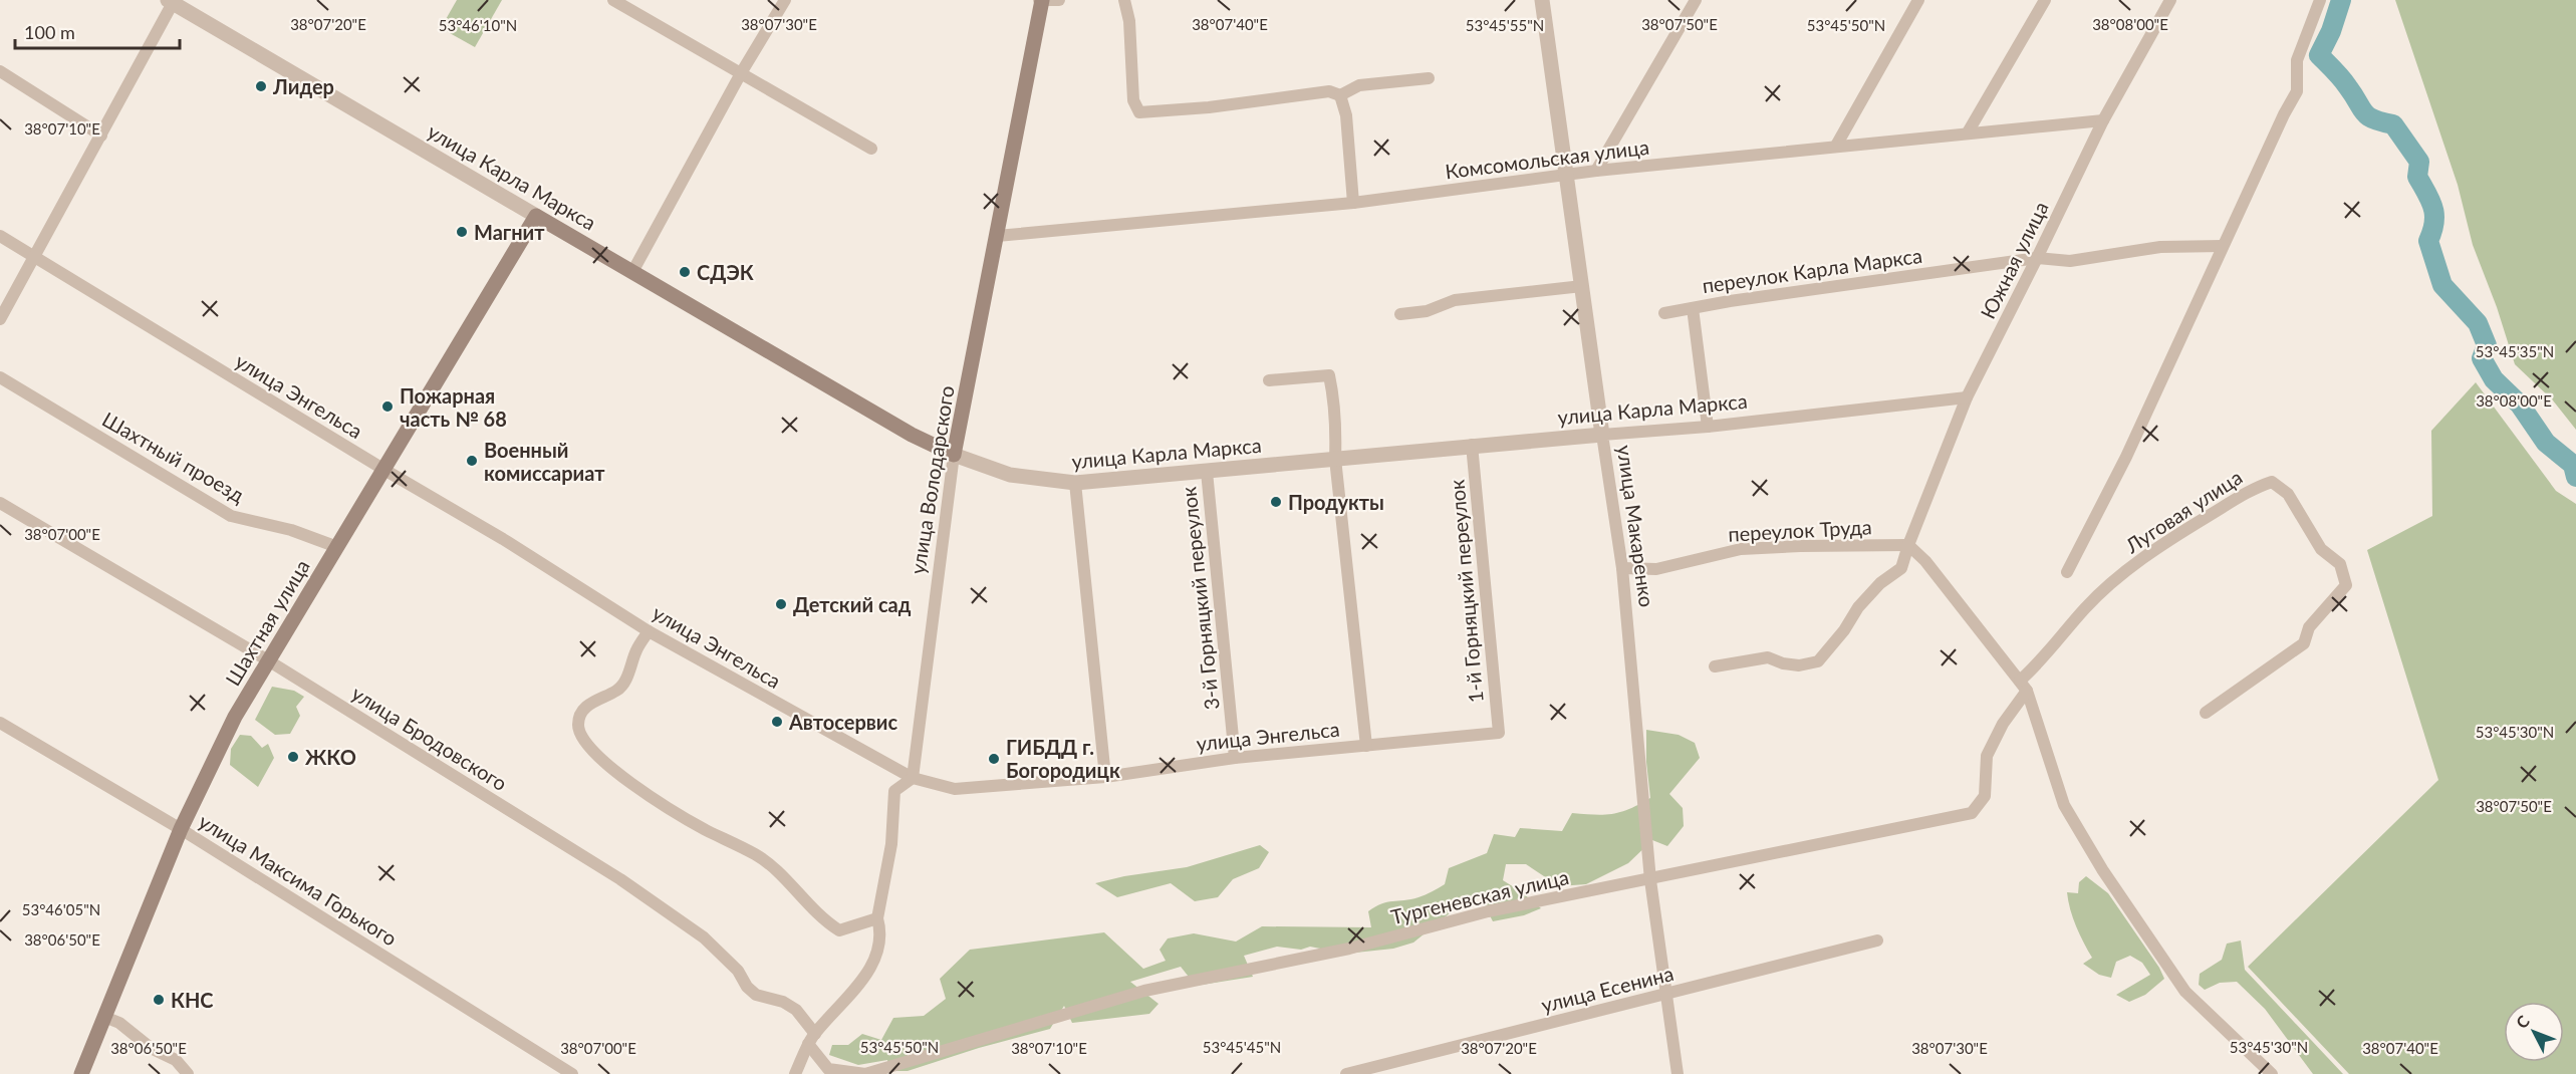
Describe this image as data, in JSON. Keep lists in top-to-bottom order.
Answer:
{
  "streets": {
    "main road": ["улица Карла Маркса", "улица Володарского", "Шахтная улица"],
    "street": [
      "Комсомольская улица",
      "Южная улица",
      "переулок Карла Маркса",
      "улица Энгельса",
      "Шахтный проезд",
      "Луговая улица",
      "улица Макаренко",
      "переулок Труда",
      "1-й Горняцкий переулок",
      "3-й Горняцкий переулок",
      "улица Бродовского",
      "улица Максима Горького",
      "Тургеневская улица",
      "улица Есенина"
    ]
  },
  "crossings": [
    ["Комсомольская улица", "Южная улица"],
    ["Комсомольская улица", "улица Володарского"],
    ["Комсомольская улица", "улица Макаренко"],
    ["улица Карла Маркса", "Южная улица"],
    ["улица Карла Маркса", "улица Володарского"],
    ["улица Карла Маркса", "улица Макаренко"],
    ["улица Карла Маркса", "1-й Горняцкий переулок"],
    ["улица Карла Маркса", "3-й Горняцкий переулок"],
    ["улица Карла Маркса", "Шахтная улица"],
    ["Южная улица", "переулок Карла Маркса"],
    ["Южная улица", "переулок Труда"],
    ["улица Энгельса", "улица Володарского"],
    ["улица Энгельса", "1-й Горняцкий переулок"],
    ["улица Энгельса", "3-й Горняцкий переулок"],
    ["улица Энгельса", "Шахтная улица"],
    ["Шахтный проезд", "Шахтная улица"],
    ["Луговая улица", "Тургеневская улица"],
    ["улица Макаренко", "переулок Труда"],
    ["улица Макаренко", "Тургеневская улица"],
    ["улица Макаренко", "улица Есенина"],
    ["Шахтная улица", "улица Бродовского"],
    ["Шахтная улица", "улица Максима Горького"],
    ["улица Бродовского", "Тургеневская улица"]
  ],
  "places": [
    "Лидер",
    "Магнит",
    "СДЭК",
    "Пожарная часть № 68",
    "Военный комиссариат",
    "Продукты",
    "Детский сад",
    "Автосервис",
    "ЖКО",
    "ГИБДД г. Богородицк",
    "КНС"
  ],
  "scale_bar": "100 m",
  "north": "top left",
  "coordinates": [
    "38°07'20\"E",
    "38°07'30\"E",
    "38°07'40\"E",
    "38°07'50\"E",
    "38°08'00\"E",
    "53°46'10\"N",
    "53°45'55\"N",
    "53°45'50\"N",
    "38°07'10\"E",
    "53°45'35\"N",
    "38°07'00\"E",
    "53°45'30\"N",
    "53°46'05\"N",
    "38°06'50\"E",
    "53°45'45\"N"
  ]
}
